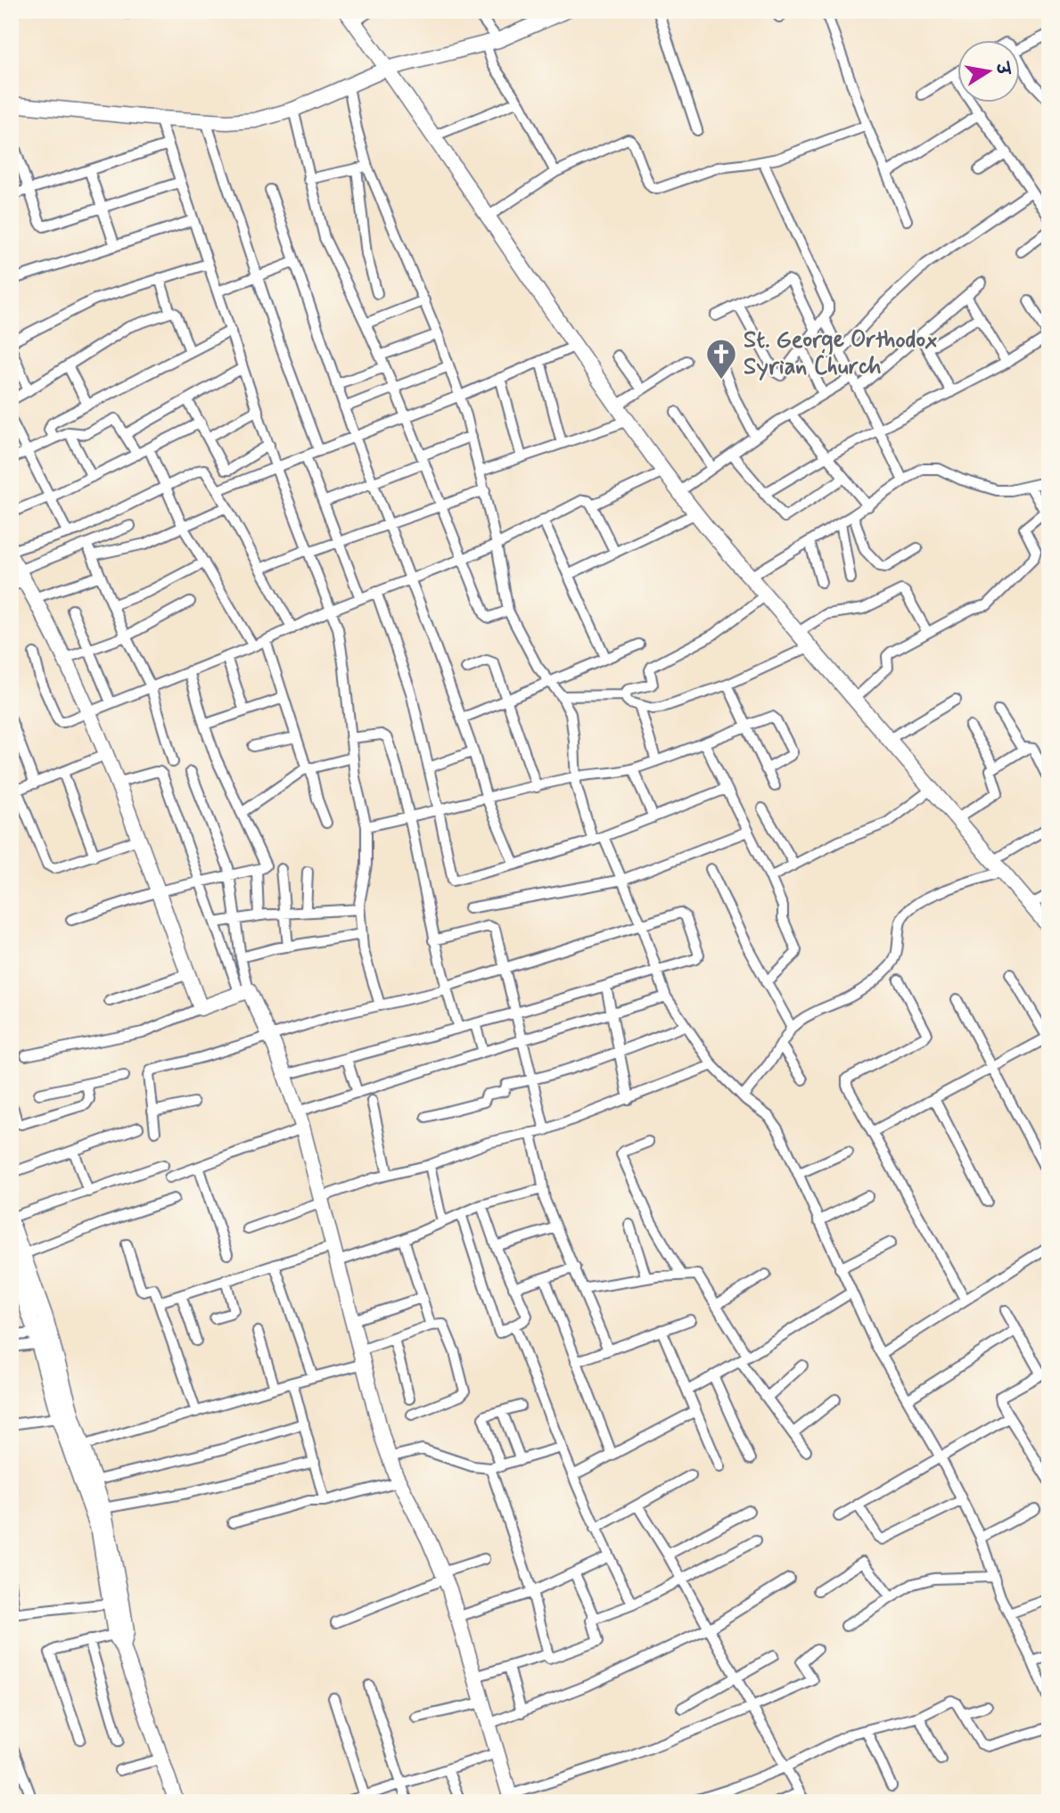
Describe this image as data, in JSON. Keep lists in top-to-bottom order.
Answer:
{
  "places": {
    "church": ["St. George Orthodox Syrian Church"]
  },
  "north": "right"
}
